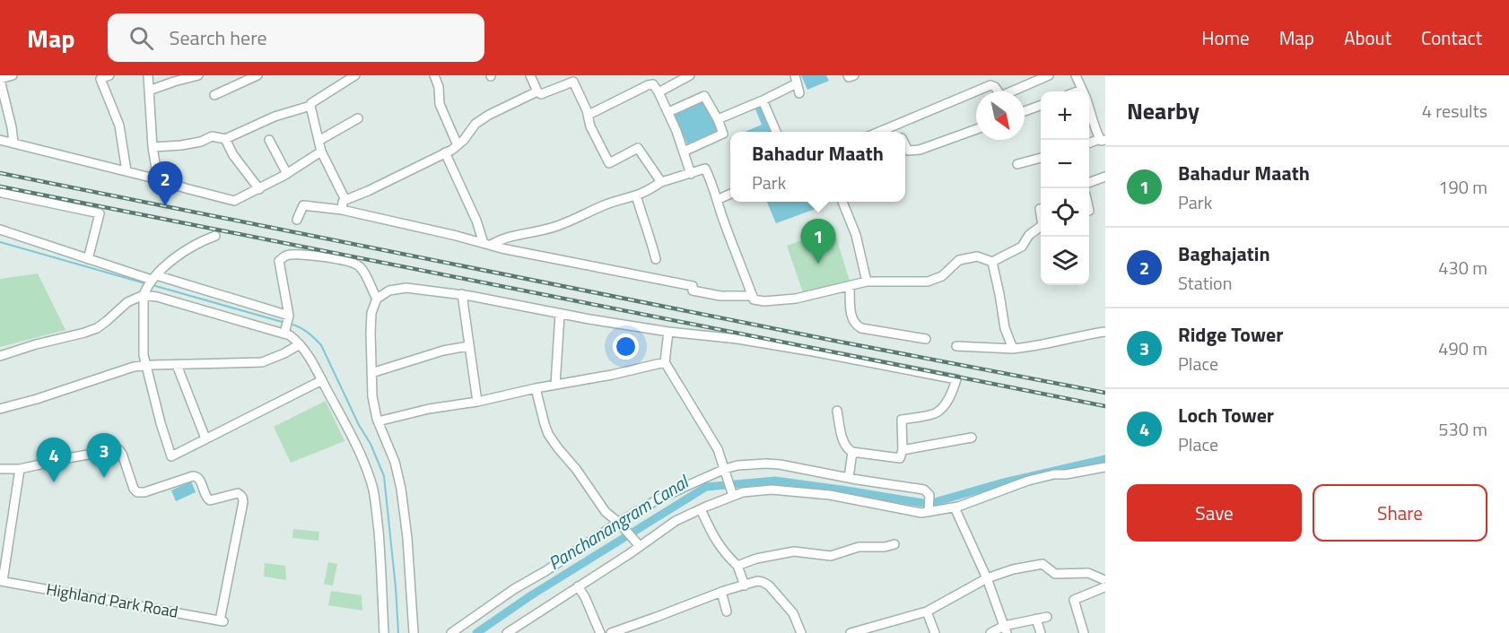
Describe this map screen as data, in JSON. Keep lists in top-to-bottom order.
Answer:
{
  "streets": {
    "street": ["Highland Park Road"]
  },
  "water": ["Panchanangram Canal"],
  "north": "bottom right",
  "page": {
    "header": "Map",
    "search": "Search here",
    "nav": [
      "Home",
      "Map",
      "About",
      "Contact"
    ],
    "heading": ["Nearby", "4 results"],
    "map_buttons": ["+", "−"],
    "popup": ["Bahadur Maath", "Park"],
    "list": [
      {
        "mark": "1",
        "name": "Bahadur Maath",
        "note": "Park",
        "value": "190 m"
      },
      {
        "mark": "2",
        "name": "Baghajatin",
        "note": "Station",
        "value": "430 m"
      },
      {
        "mark": "3",
        "name": "Ridge Tower",
        "note": "Place",
        "value": "490 m"
      },
      {
        "mark": "4",
        "name": "Loch Tower",
        "note": "Place",
        "value": "530 m"
      }
    ],
    "pins": [
      "2",
      "1",
      "3",
      "4"
    ],
    "buttons": ["Save", "Share"]
  }
}
